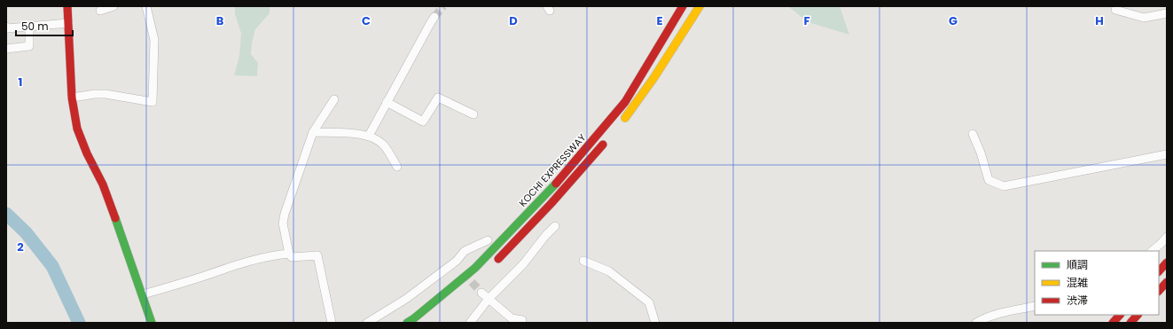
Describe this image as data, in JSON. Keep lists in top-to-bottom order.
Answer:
{
  "streets": {
    "main road": ["KOCHI EXPRESSWAY"]
  },
  "legend": ["順調", "混雑", "渋滞"],
  "scale_bar": "50 m",
  "grid": {
    "columns": [
      "B",
      "C",
      "D",
      "E",
      "F",
      "G",
      "H"
    ],
    "rows": ["1", "2"]
  }
}
